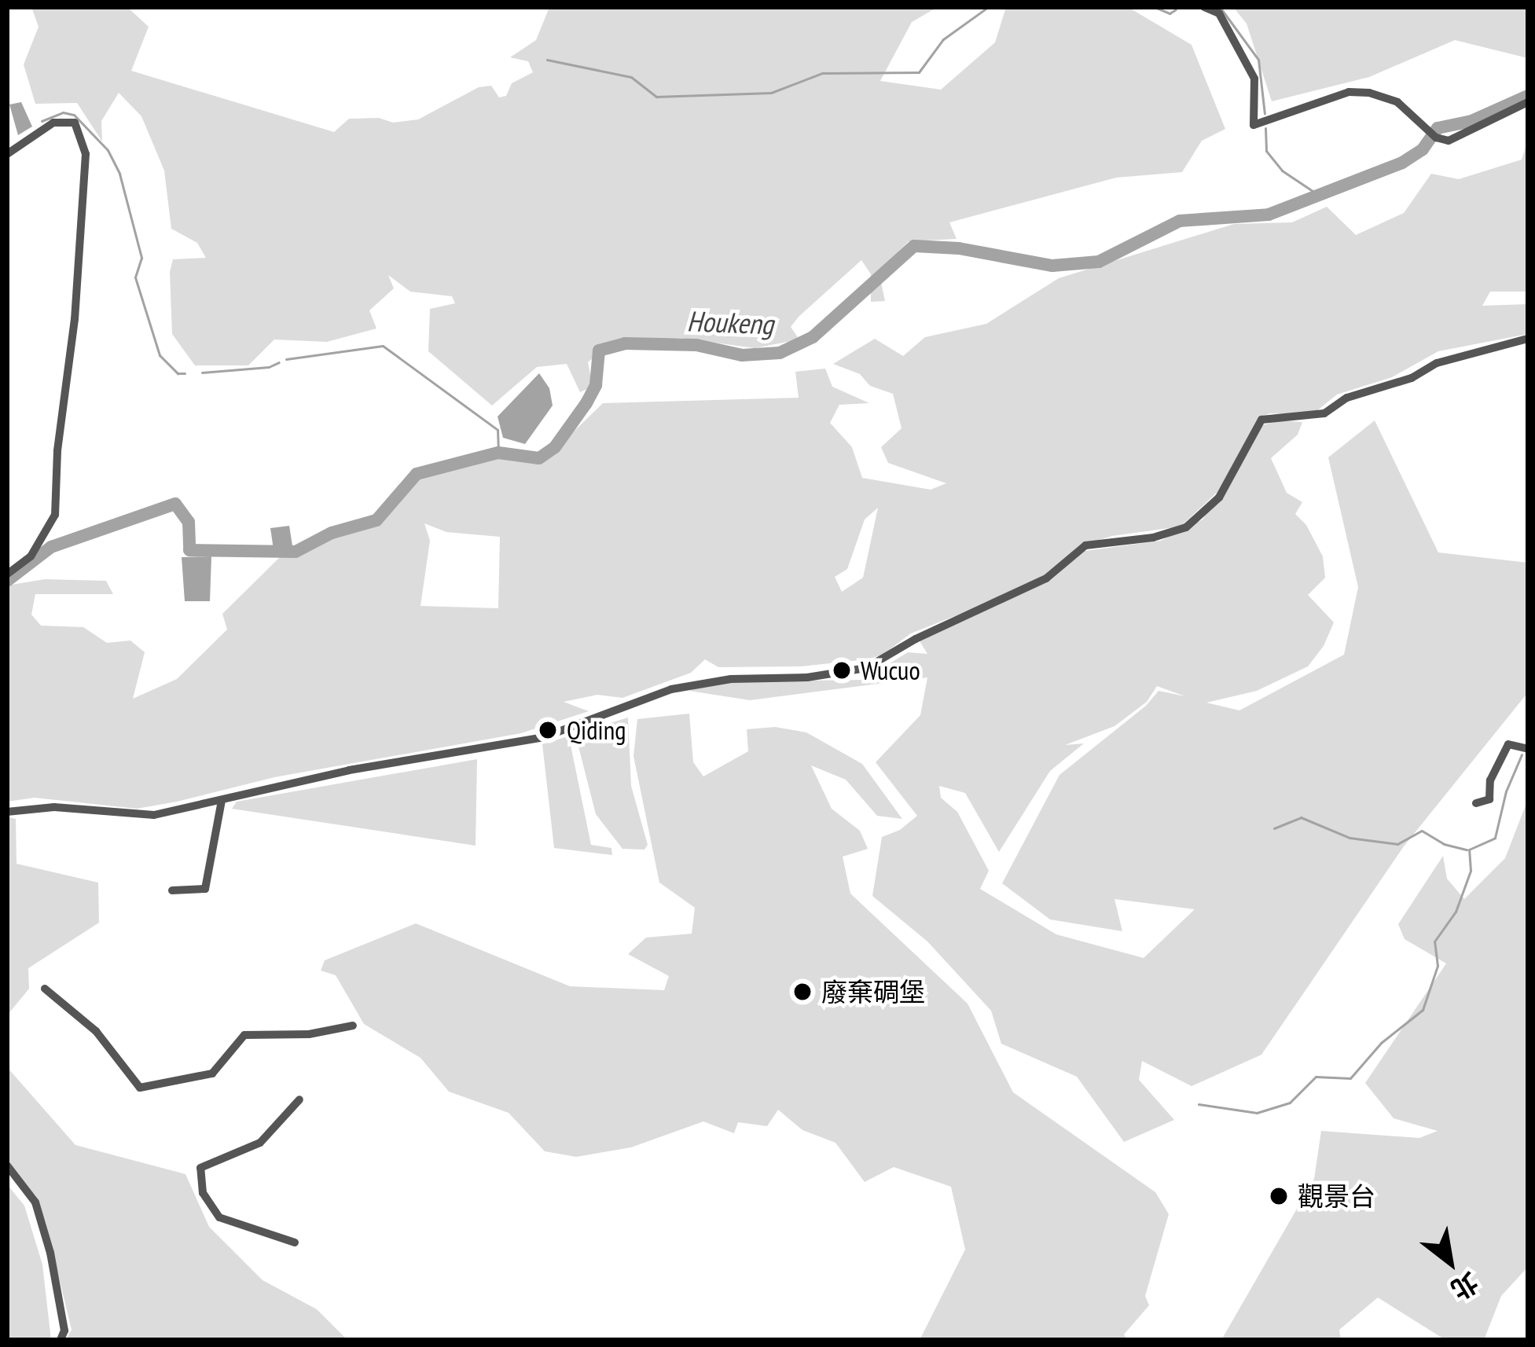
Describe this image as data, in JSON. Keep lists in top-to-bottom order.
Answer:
{
  "water": ["Houkeng"],
  "places": [
    "Wucuo",
    "Qiding",
    "廢棄碉堡",
    "觀景台"
  ],
  "north": "bottom right"
}
